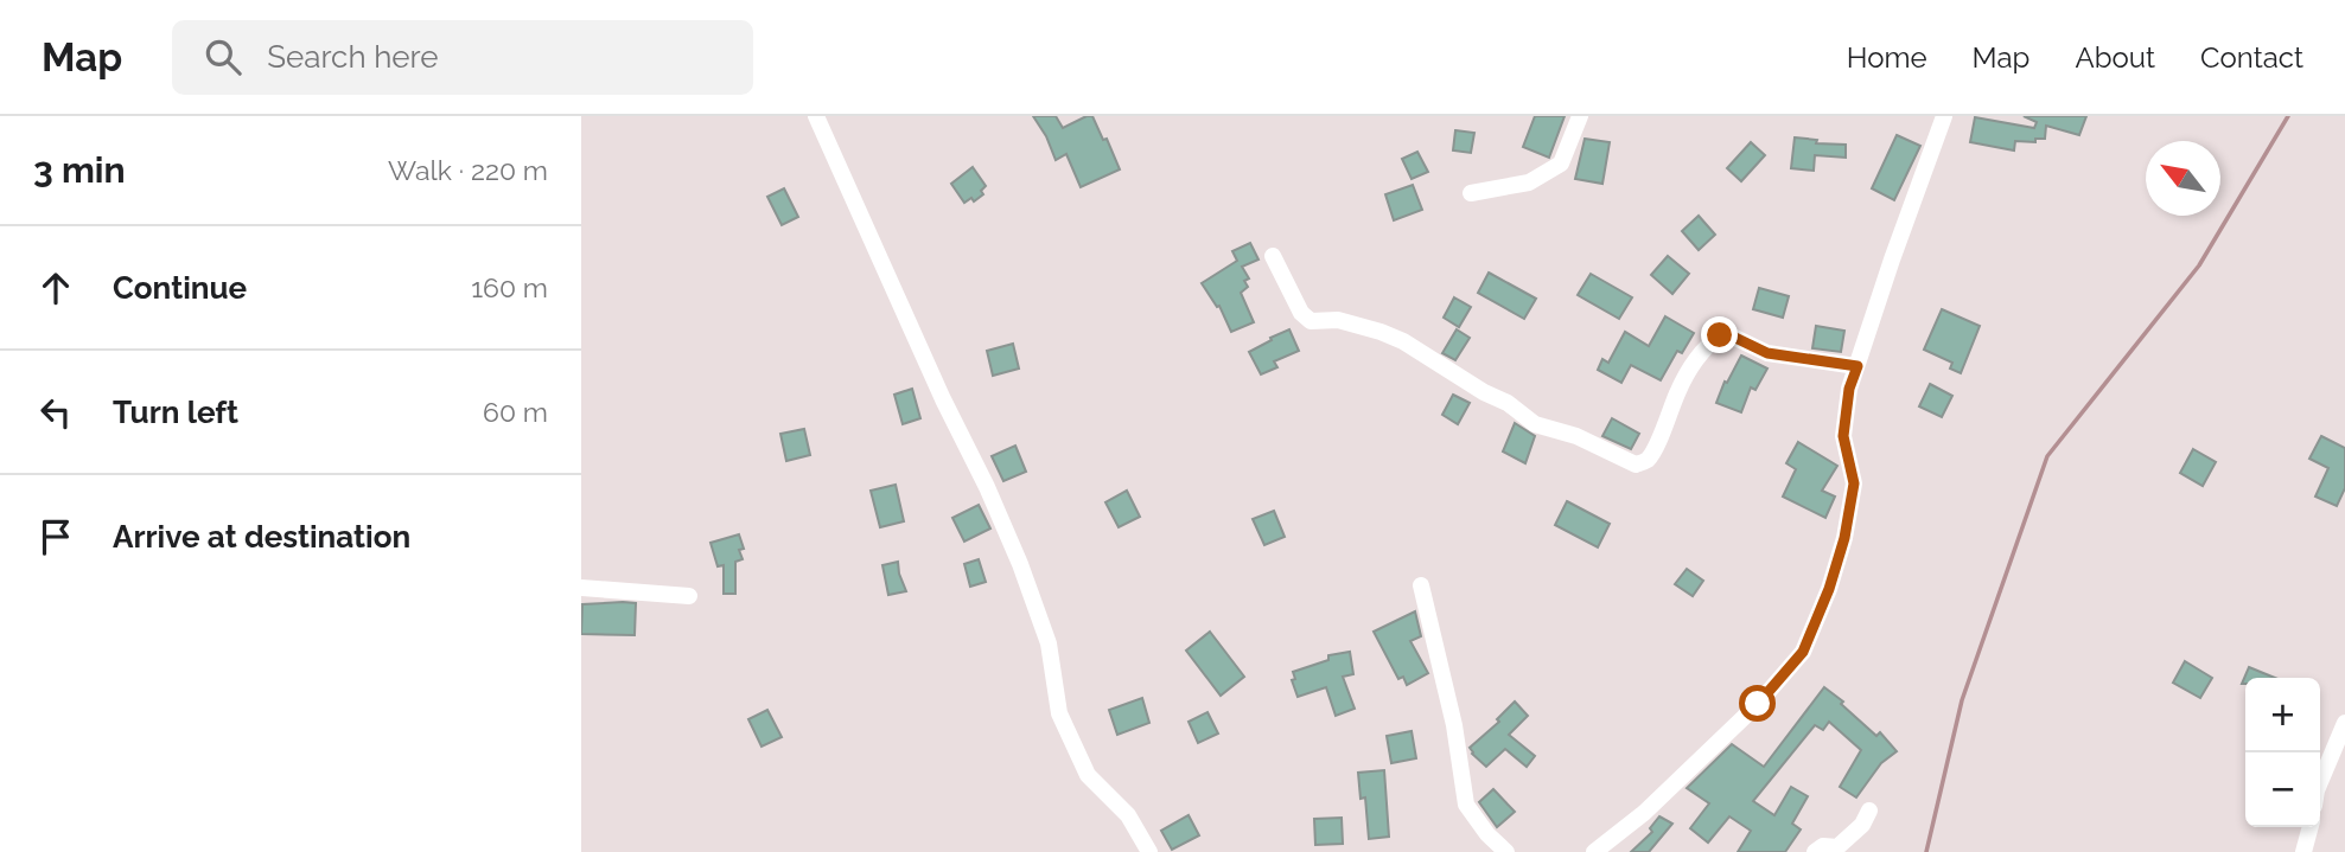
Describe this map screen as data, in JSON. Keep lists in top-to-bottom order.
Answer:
{
  "north": "top left",
  "page": {
    "header": "Map",
    "search": "Search here",
    "nav": [
      "Home",
      "Map",
      "About",
      "Contact"
    ],
    "heading": ["3 min", "Walk · 220 m"],
    "list": [
      ["Continue", "160 m"],
      ["Turn left", "60 m"],
      "Arrive at destination"
    ],
    "map_buttons": ["+", "−"]
  }
}
